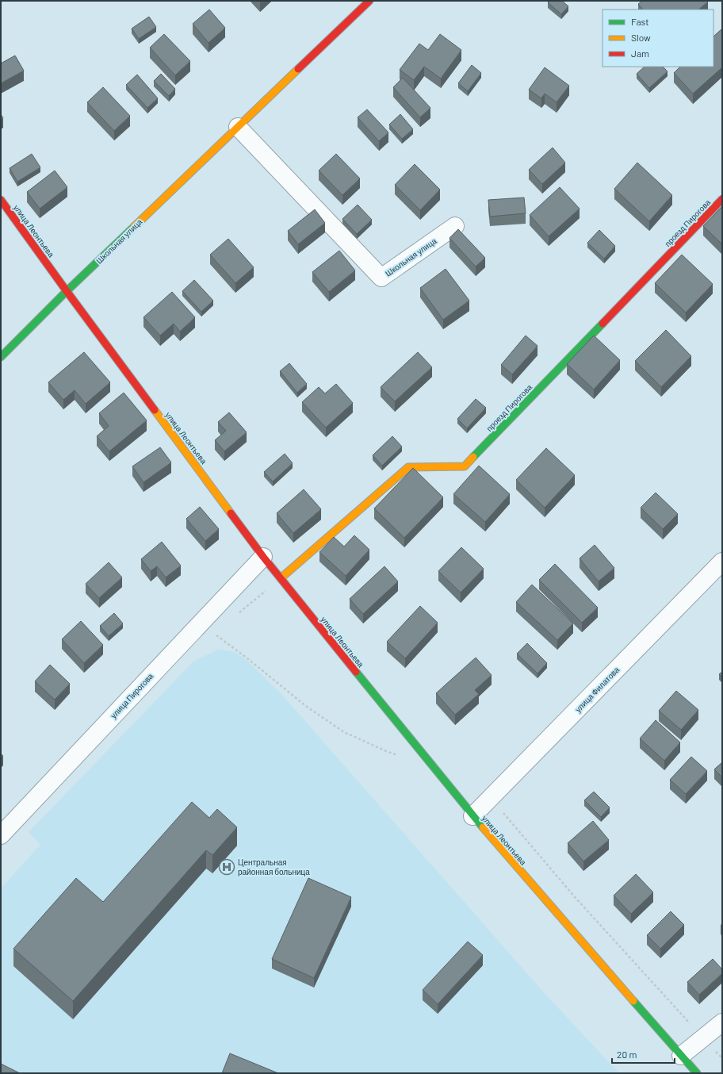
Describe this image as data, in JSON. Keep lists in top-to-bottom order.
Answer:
{
  "streets": {
    "street": [
      "проезд Пирогова",
      "улица Леонтьева",
      "Школьная улица",
      "улица Филатова",
      "улица Пирогова"
    ]
  },
  "crossings": [
    ["проезд Пирогова", "улица Леонтьева"],
    ["улица Леонтьева", "Школьная улица"],
    ["улица Леонтьева", "улица Филатова"],
    ["улица Леонтьева", "улица Пирогова"]
  ],
  "places": {
    "hospital": ["Центральная районная больница"]
  },
  "legend": ["Fast", "Slow", "Jam"],
  "scale_bar": "20 m"
}
